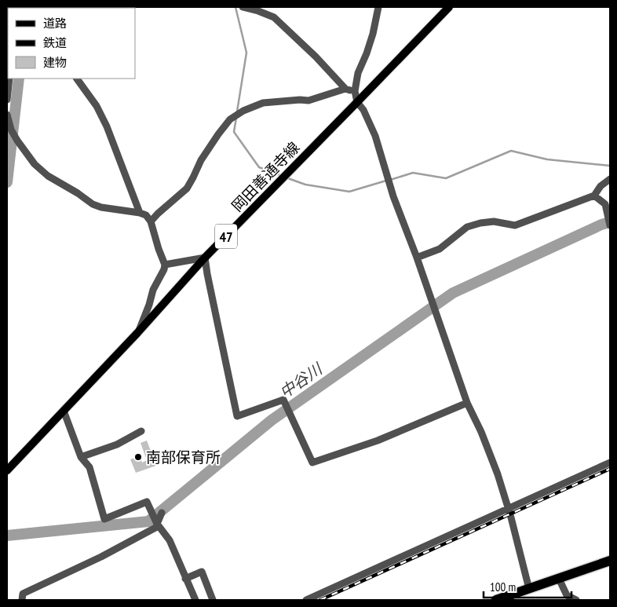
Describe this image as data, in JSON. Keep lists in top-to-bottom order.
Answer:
{
  "streets": {
    "main road": ["岡田善通寺線", "47"]
  },
  "water": ["中谷川"],
  "places": ["南部保育所"],
  "legend": ["道路", "鉄道", "建物"],
  "scale_bar": "100 m"
}
